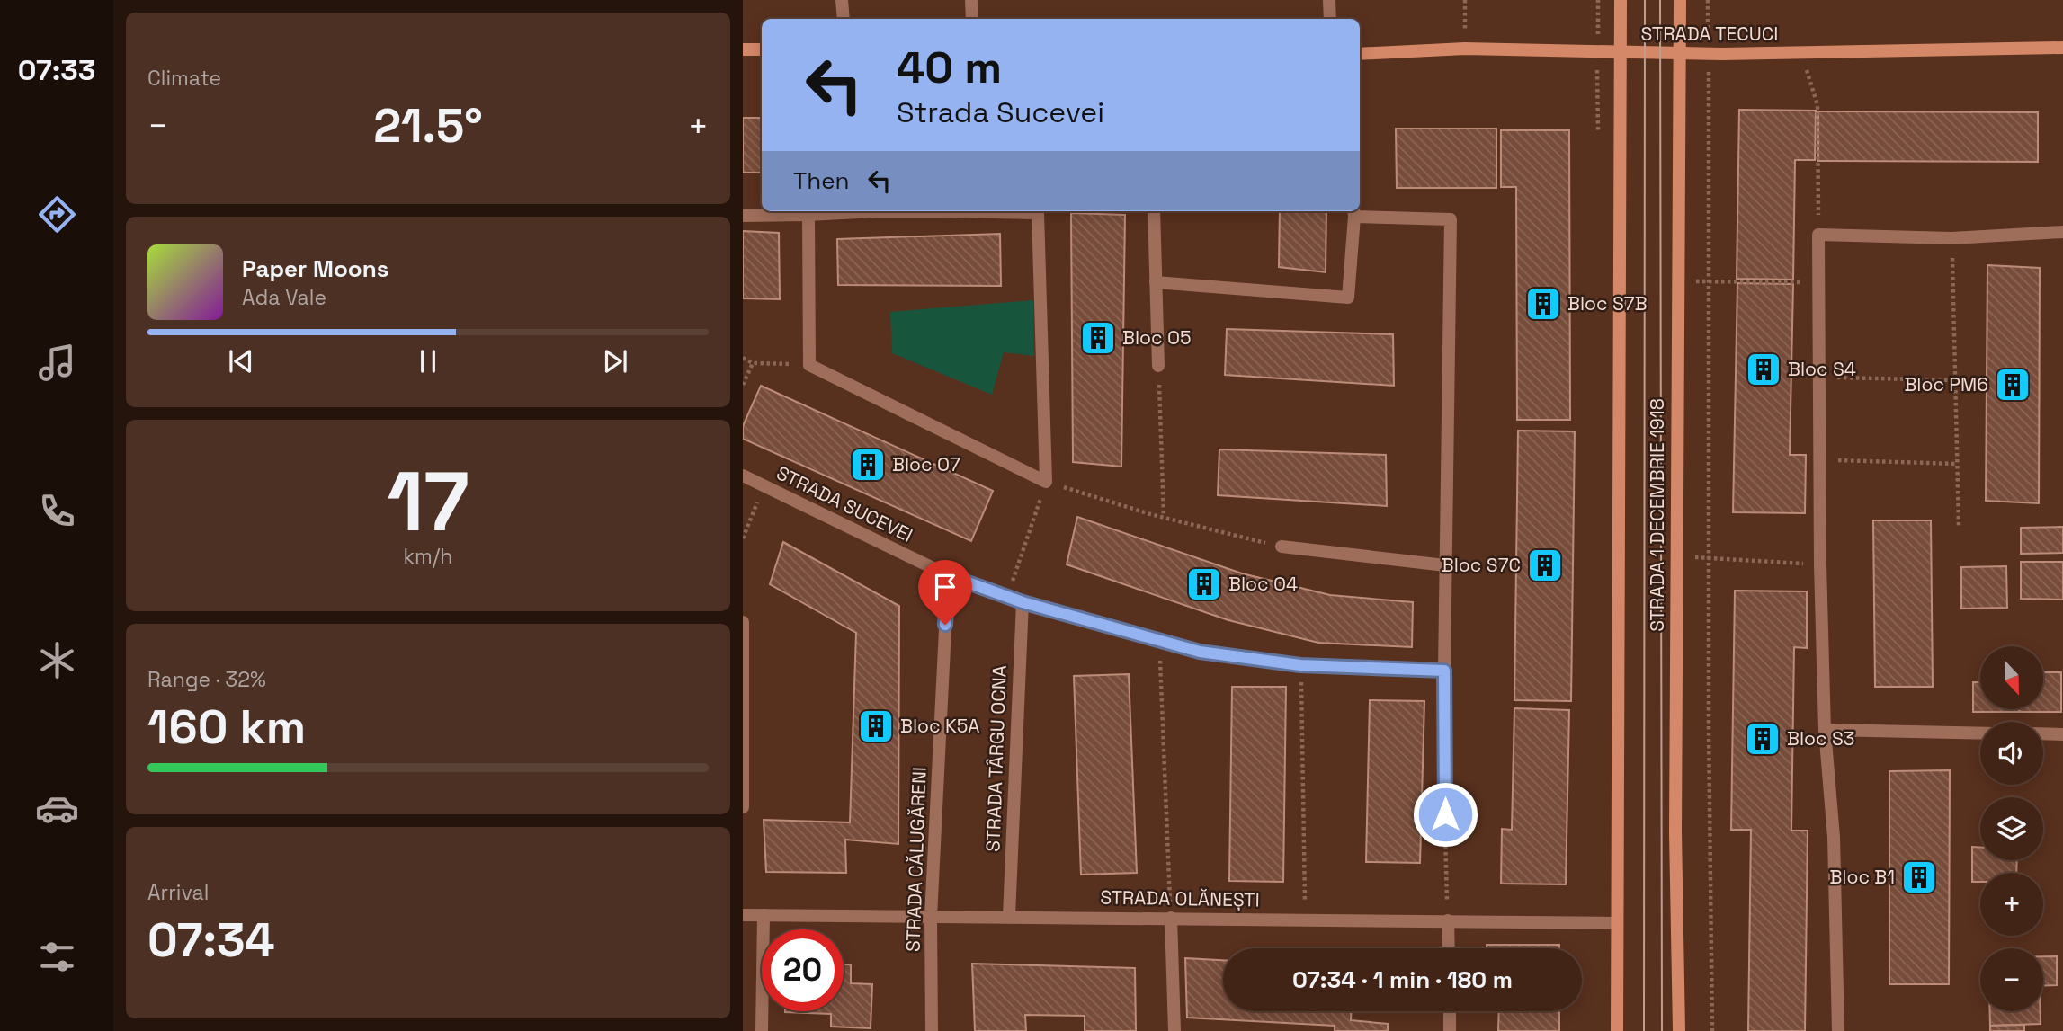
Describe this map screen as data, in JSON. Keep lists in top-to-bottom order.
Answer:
{
  "streets": {
    "main road": ["STRADA TECUCI", "STRADA 1 DECEMBRIE 1918"],
    "street": [
      "STRADA SUCEVEI",
      "STRADA TÂRGU OCNA",
      "STRADA CĂLUGĂRENI",
      "STRADA OLĂNEȘTI"
    ]
  },
  "crossings": [
    ["STRADA TECUCI", "STRADA 1 DECEMBRIE 1918"],
    ["STRADA SUCEVEI", "STRADA TÂRGU OCNA"],
    ["STRADA SUCEVEI", "STRADA CĂLUGĂRENI"],
    ["STRADA 1 DECEMBRIE 1918", "STRADA OLĂNEȘTI"],
    ["STRADA TÂRGU OCNA", "STRADA OLĂNEȘTI"],
    ["STRADA CĂLUGĂRENI", "STRADA OLĂNEȘTI"]
  ],
  "places": {
    "building": [
      "Bloc S7B",
      "Bloc O5",
      "Bloc S4",
      "Bloc PM6",
      "Bloc O7",
      "Bloc S7C",
      "Bloc O4",
      "Bloc K5A",
      "Bloc S3",
      "Bloc B1"
    ]
  },
  "north": "bottom",
  "page": {
    "tabs": "07:33",
    "tile": [
      "Climate",
      ["17", "km/h"],
      ["Range · 32%", "160 km"],
      ["Arrival", "07:34"]
    ],
    "turn": ["40 m", "Strada Sucevei"],
    "heat": ["−", "21.5°", "+"],
    "then": "Then",
    "song": ["Paper Moons", "Ada Vale"],
    "map_buttons": ["+", "−"],
    "limit": "20",
    "trip": "07:34 · 1 min · 180 m"
  }
}
